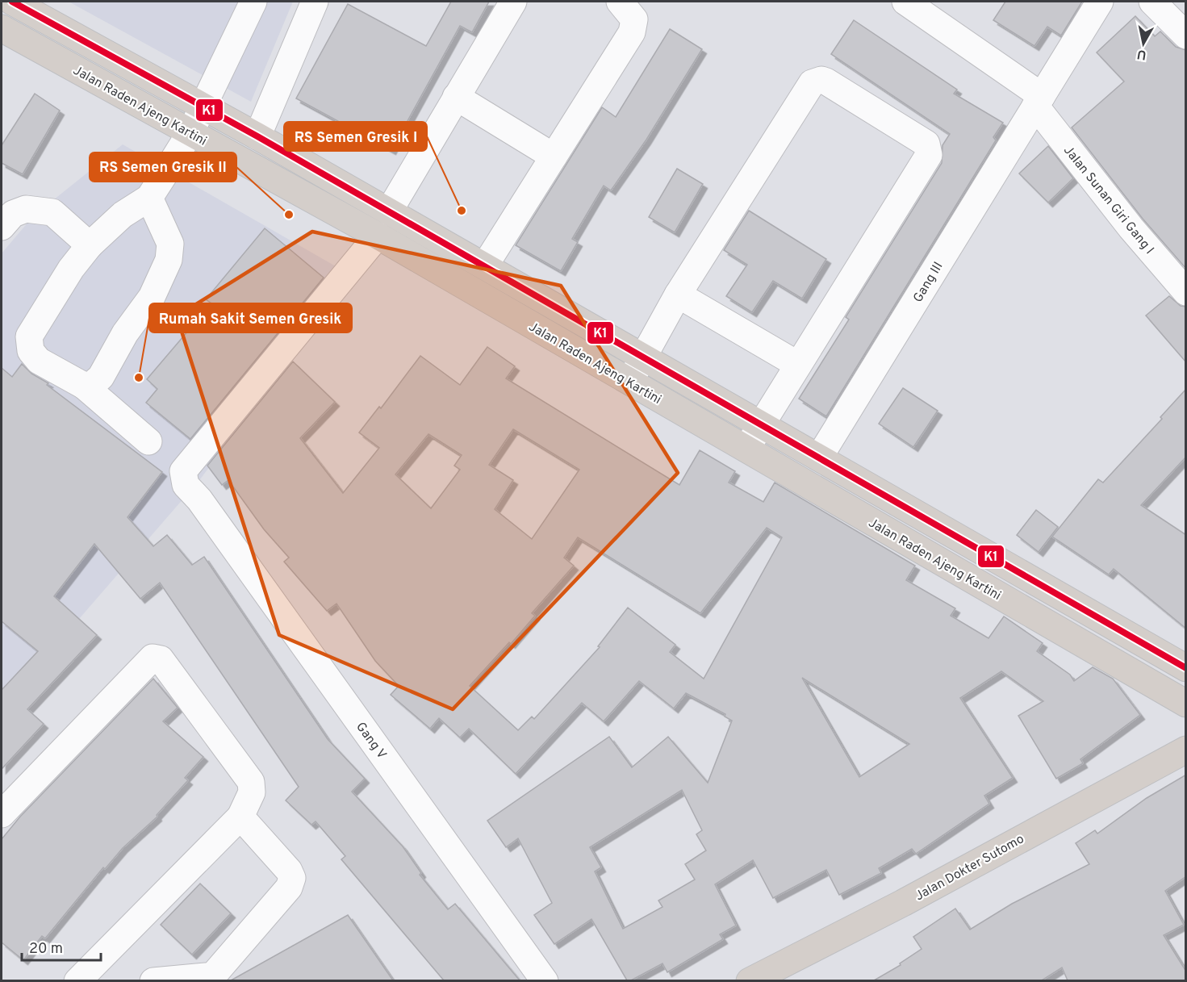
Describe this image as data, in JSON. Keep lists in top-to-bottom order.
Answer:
{
  "streets": {
    "highway": ["Jalan Raden Ajeng Kartini", "Jalan Dokter Sutomo"],
    "street": ["Jalan Sunan Giri Gang I", "Gang III", "Gang V"]
  },
  "crossings": [
    ["Jalan Raden Ajeng Kartini", "Gang V"],
    ["Jalan Sunan Giri Gang I", "Gang III"]
  ],
  "places": ["RS Semen Gresik I", "RS Semen Gresik II", "Rumah Sakit Semen Gresik"],
  "lines": ["transit line K1"],
  "scale_bar": "20 m",
  "north": "bottom"
}
